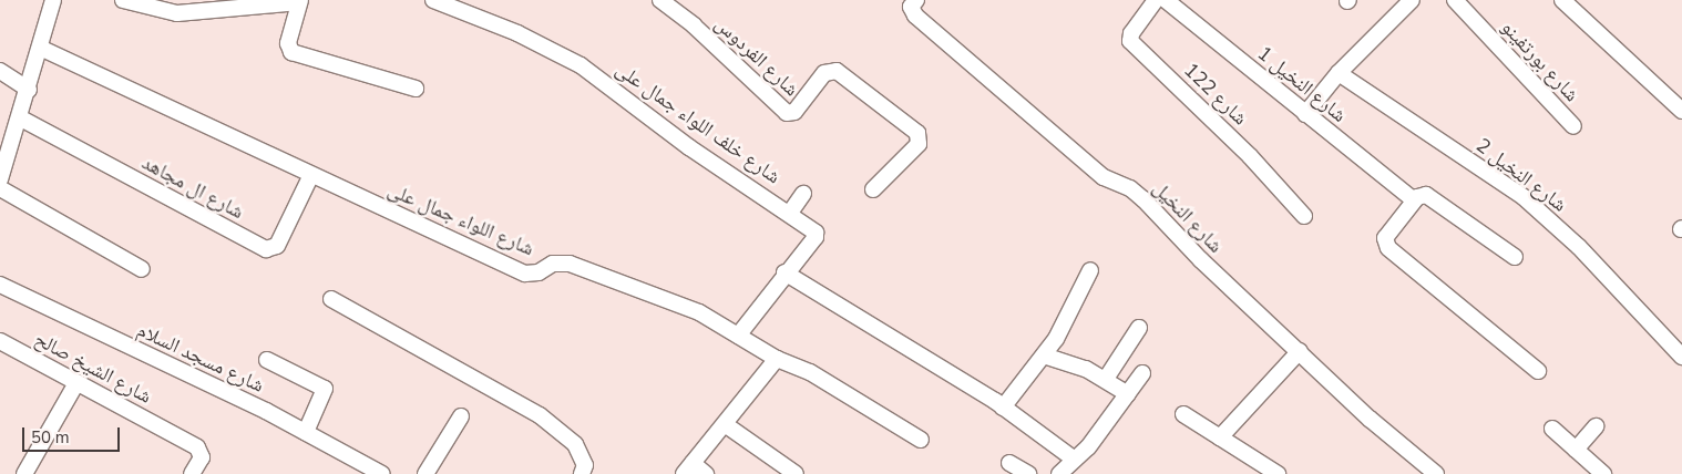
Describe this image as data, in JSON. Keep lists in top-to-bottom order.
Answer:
{
  "streets": {
    "street": [
      "شارع الفردوس",
      "شارع بورتفينو",
      "شارع النخيل 1",
      "شارع 122",
      "شارع خلف اللواء جمال على",
      "شارع النخيل 2",
      "شارع ال مجاهد",
      "شارع النخيل",
      "شارع اللواء جمال على",
      "شارع مسجد السلام",
      "شارع الشيخ صالح"
    ]
  },
  "crossings": [
    ["شارع خلف اللواء جمال على", "شارع اللواء جمال على"],
    ["شارع ال مجاهد", "شارع اللواء جمال على"]
  ],
  "scale_bar": "50 m"
}
